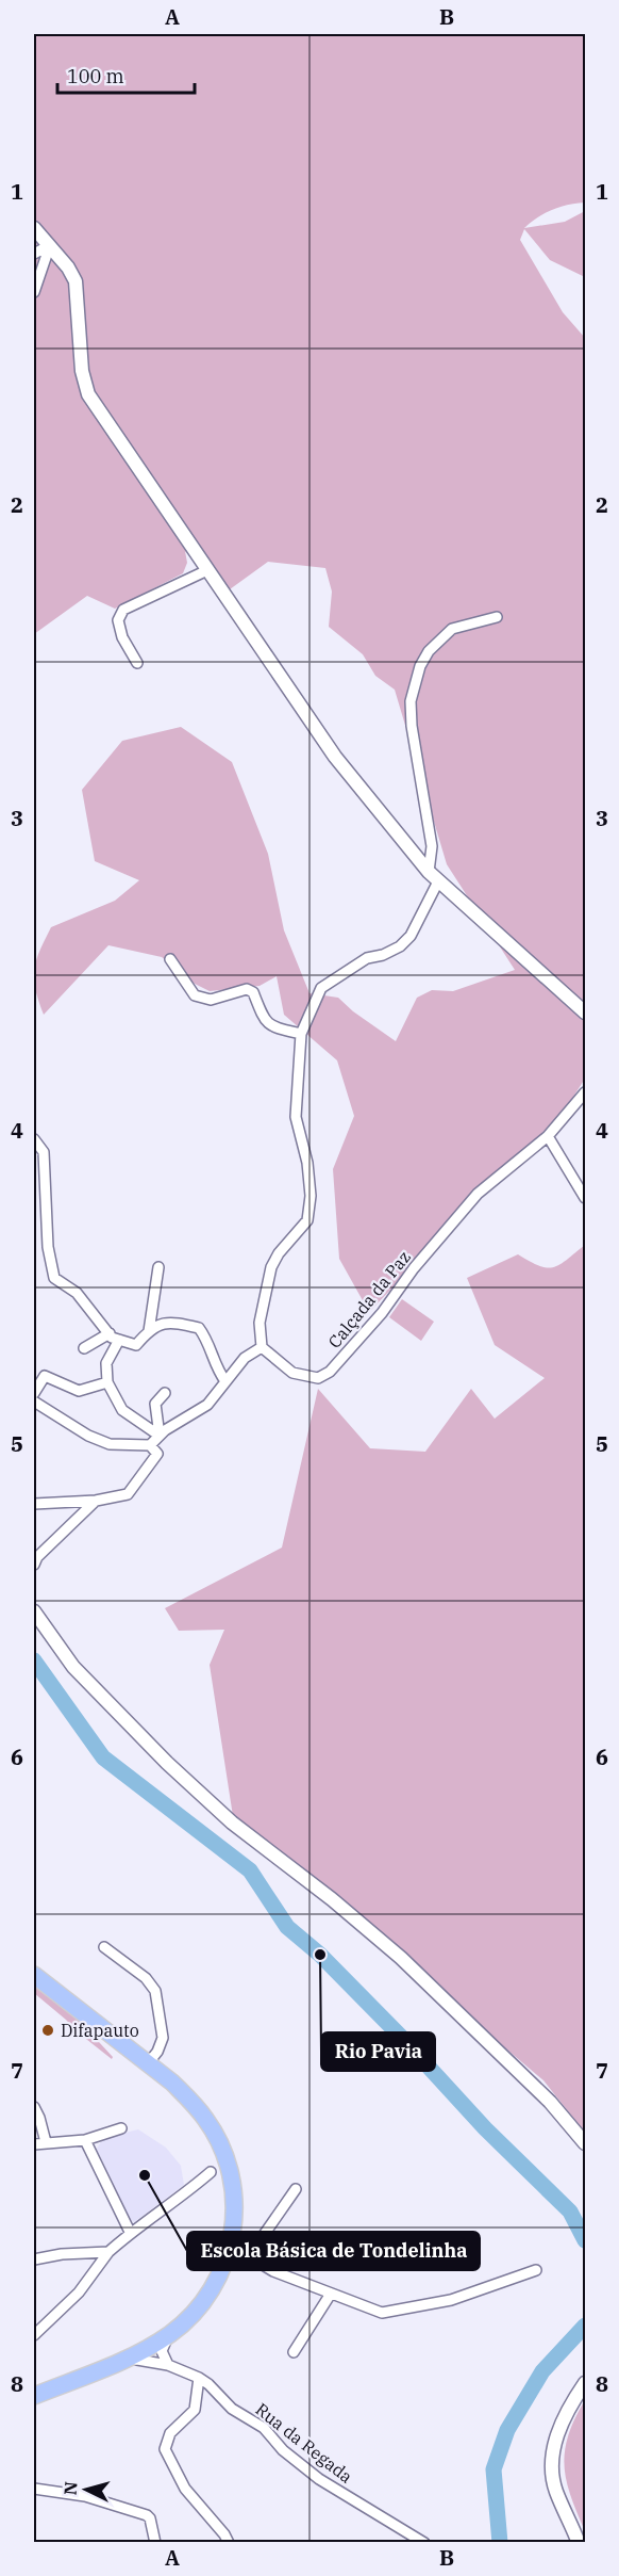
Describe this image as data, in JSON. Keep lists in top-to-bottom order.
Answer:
{
  "streets": {
    "street": ["Calçada da Paz", "Rua da Regada"]
  },
  "places": ["Rio Pavia", "Difapauto", "Escola Básica de Tondelinha"],
  "scale_bar": "100 m",
  "north": "left",
  "grid": {
    "columns": ["A", "B"],
    "rows": [
      "1",
      "2",
      "3",
      "4",
      "5",
      "6",
      "7",
      "8"
    ]
  }
}
